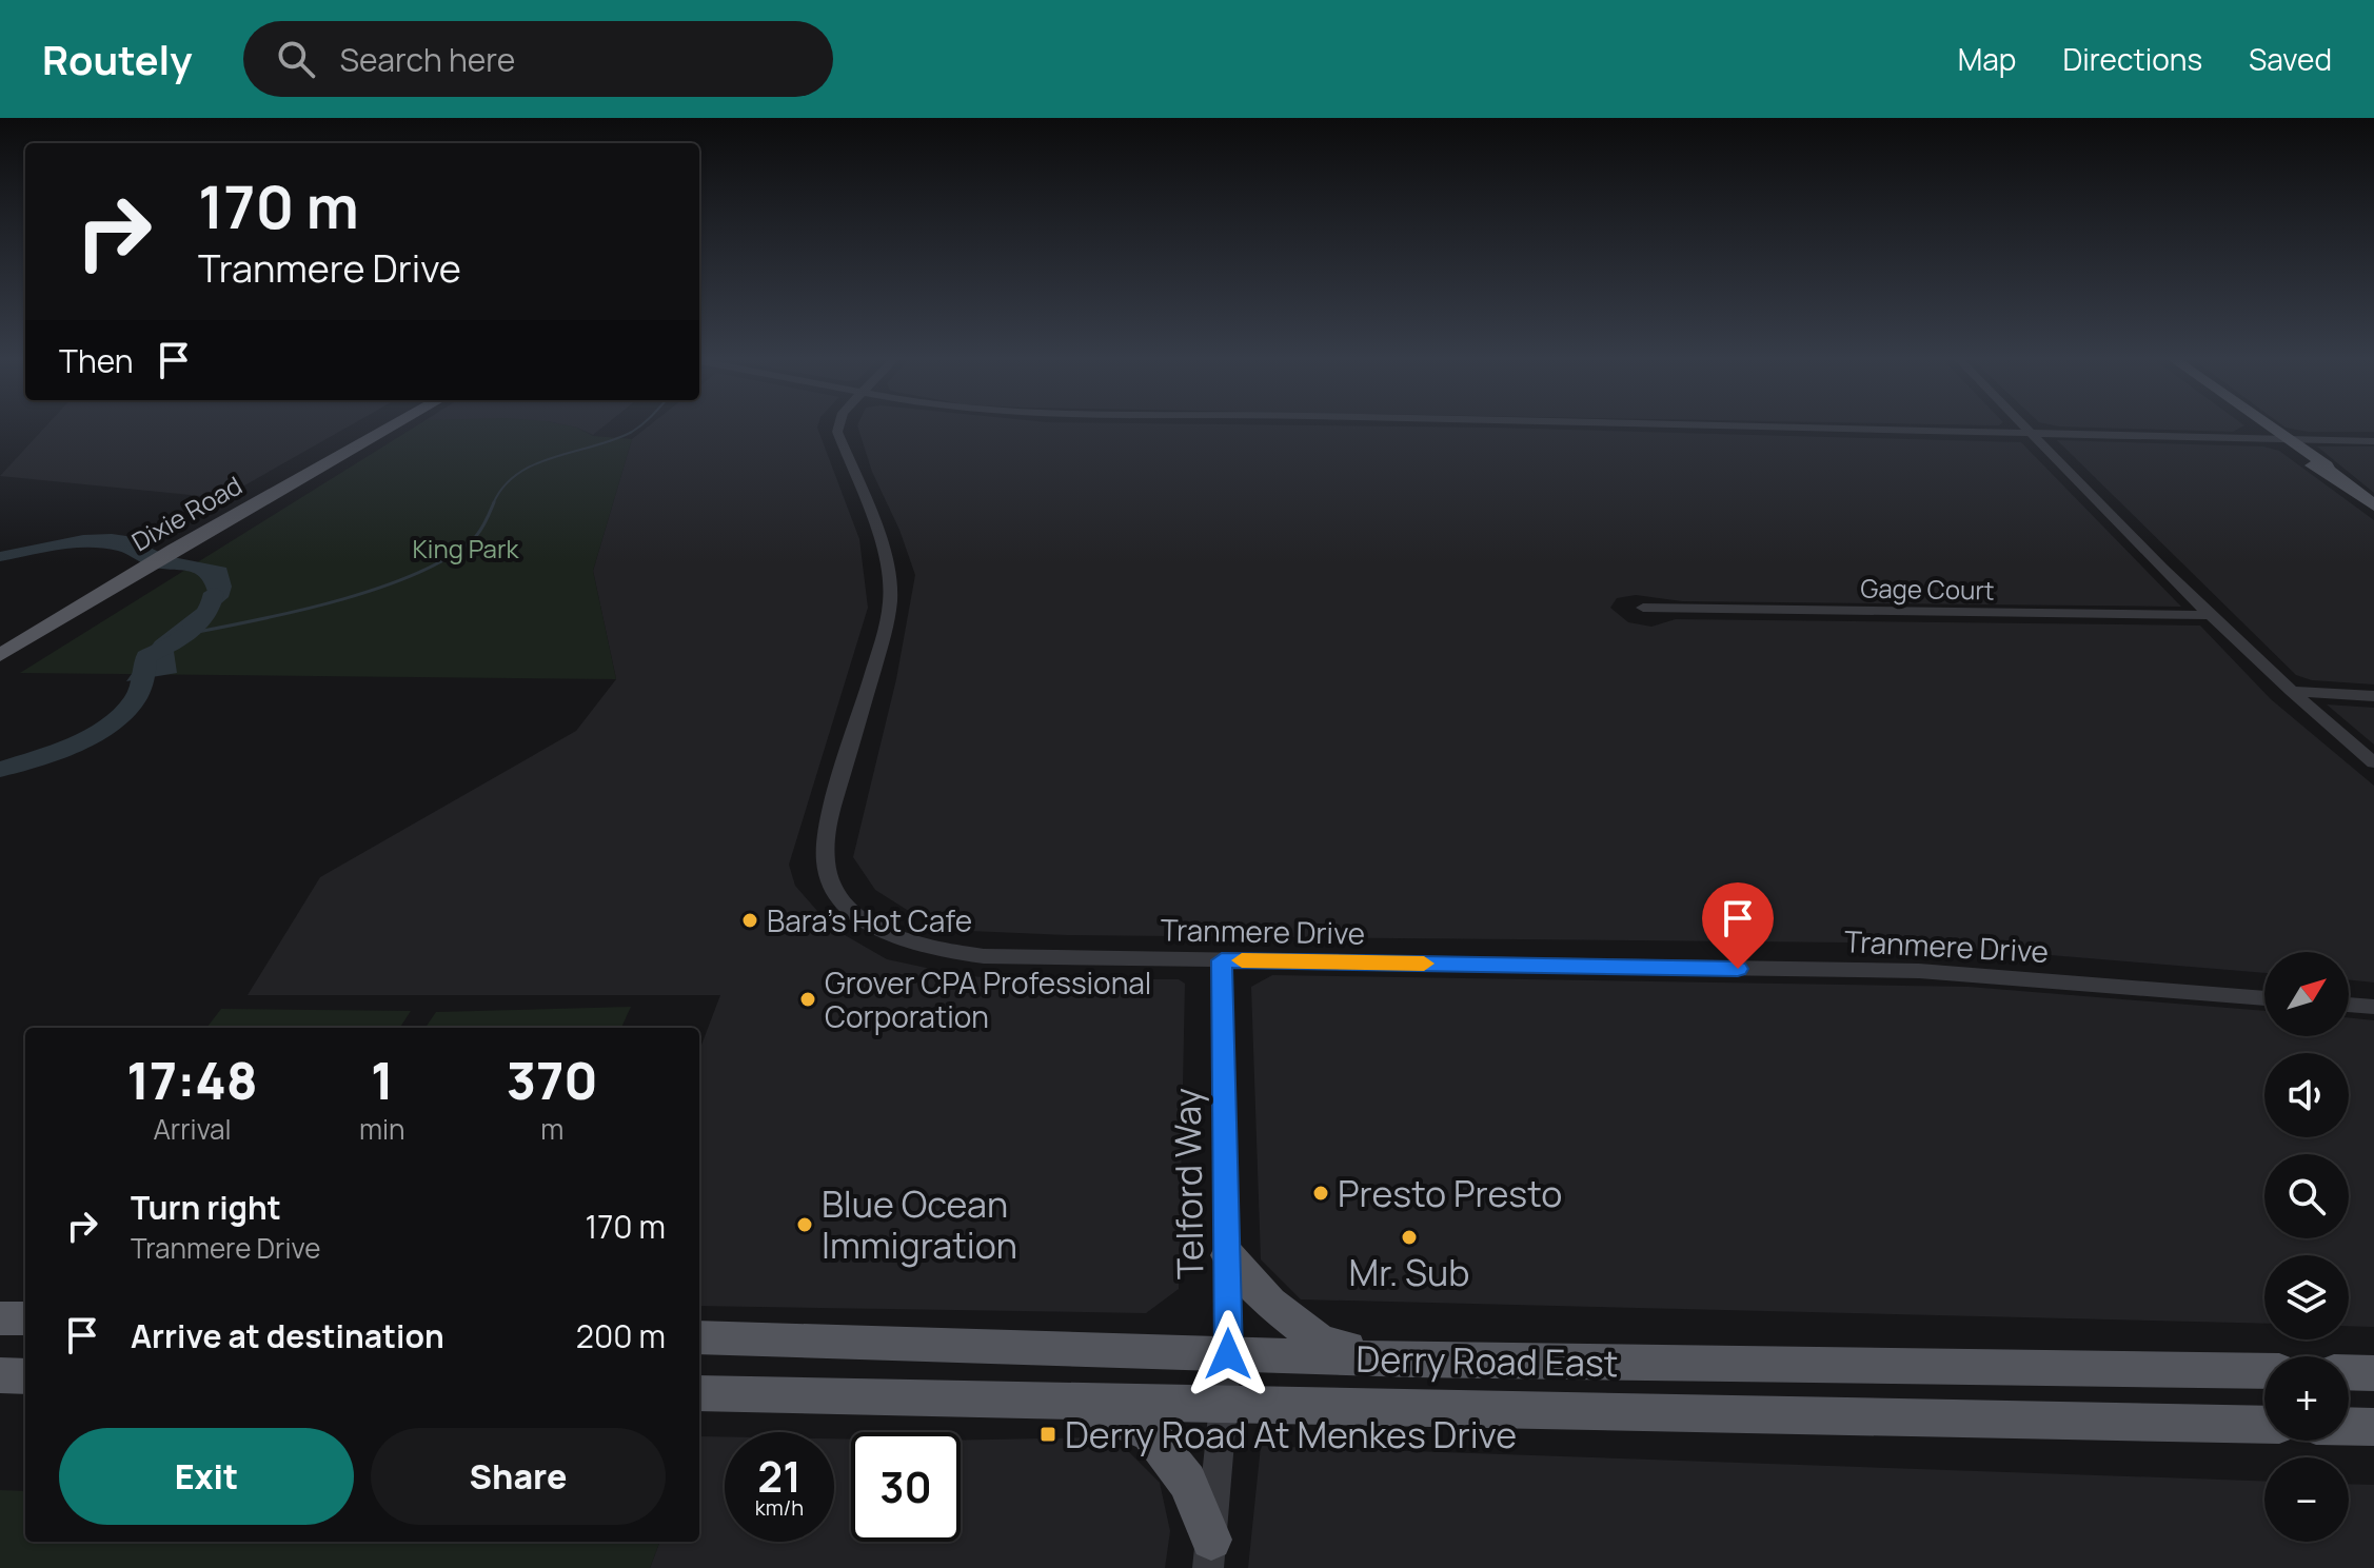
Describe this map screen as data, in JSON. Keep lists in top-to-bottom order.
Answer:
{
  "streets": {
    "main road": ["Dixie Road", "Derry Road East"],
    "street": ["Gage Court", "Tranmere Drive", "Telford Way"]
  },
  "crossings": [
    ["Tranmere Drive", "Telford Way"],
    ["Telford Way", "Derry Road East"]
  ],
  "parks": ["King Park"],
  "places": {
    "other": [
      "Bara's Hot Cafe",
      "Grover CPA Professional Corporation",
      "Presto Presto",
      "Blue Ocean Immigration",
      "Mr. Sub"
    ],
    "transit": ["Derry Road At Menkes Drive"]
  },
  "north": "top right",
  "page": {
    "header": "Routely",
    "search": "Search here",
    "nav": ["Map", "Directions", "Saved"],
    "turn": ["170 m", "Tranmere Drive"],
    "then": "Then",
    "map_buttons": ["+", "−"],
    "eta": [
      "17:48",
      "Arrival",
      "1",
      "min",
      "370",
      "m"
    ],
    "list": [
      {
        "name": "Turn right",
        "note": "Tranmere Drive",
        "value": "170 m"
      },
      {
        "name": "Arrive at destination",
        "value": "200 m"
      }
    ],
    "buttons": ["Exit", "Share"],
    "speed": "21 km/h",
    "limit": "30"
  }
}
